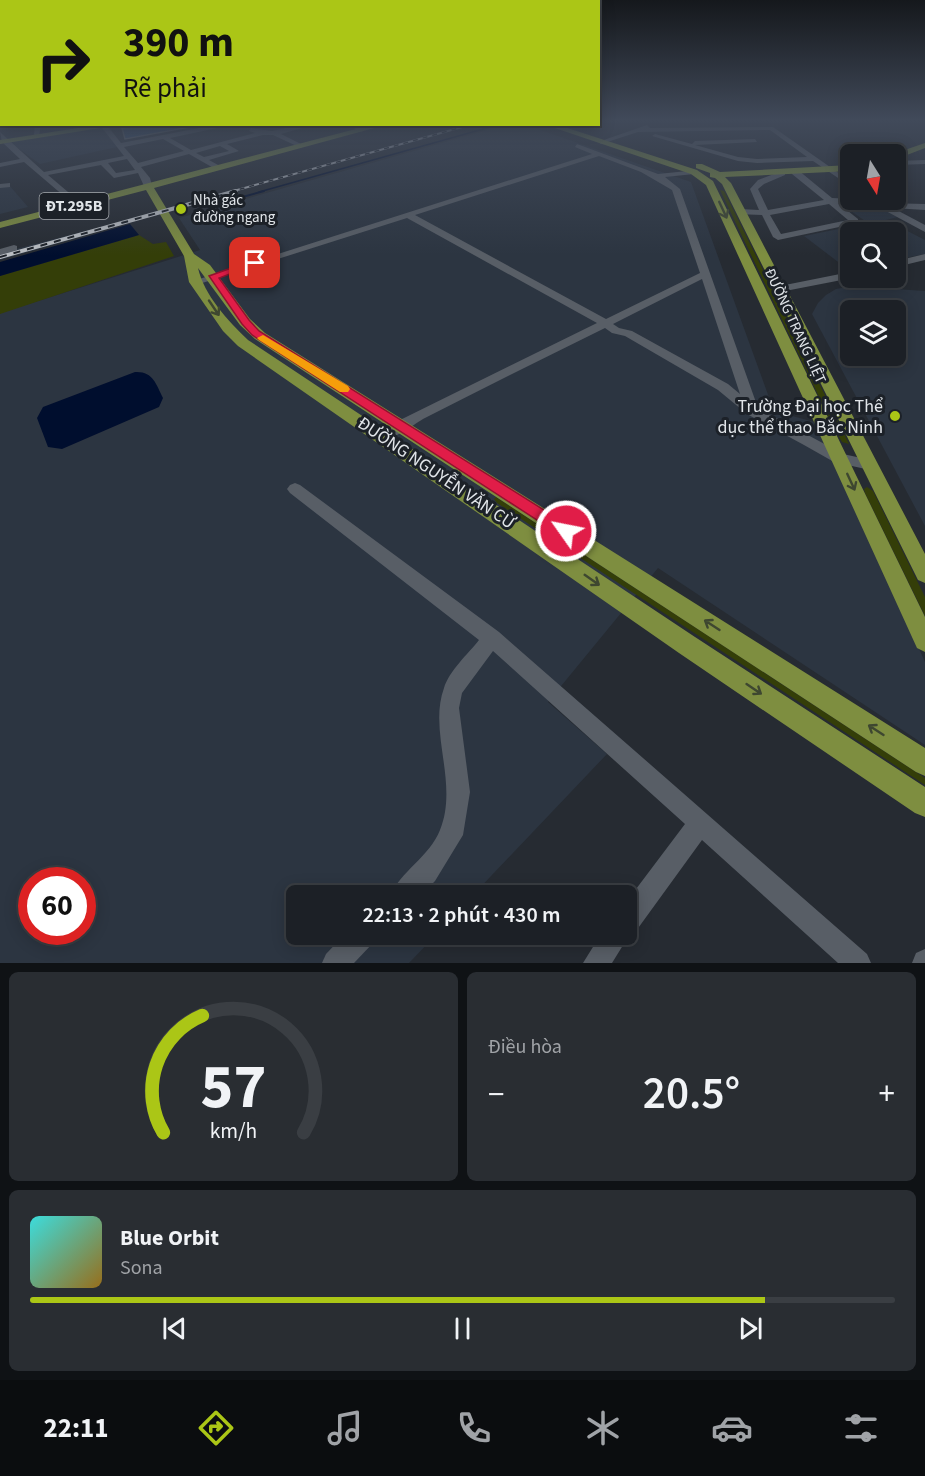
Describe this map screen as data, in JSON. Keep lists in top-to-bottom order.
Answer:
{
  "streets": {
    "main road": ["ĐT.295B", "ĐƯỜNG TRANG LIỆT", "ĐƯỜNG NGUYỄN VĂN CỪ"]
  },
  "crossings": [
    ["ĐT.295B", "ĐƯỜNG NGUYỄN VĂN CỪ"]
  ],
  "places": ["Nhà gác đường ngang", "Trường Đại học Thể dục thể thao Bắc Ninh"],
  "north": "bottom",
  "page": {
    "turn": ["390 m", "Rẽ phải"],
    "limit": "60",
    "trip": "22:13 · 2 phút · 430 m",
    "tile": "Điều hòa",
    "heat": ["−", "20.5°", "+"],
    "song": ["Blue Orbit", "Sona"],
    "tabs": "22:11",
    "gauge": ["57", "km/h"]
  }
}
